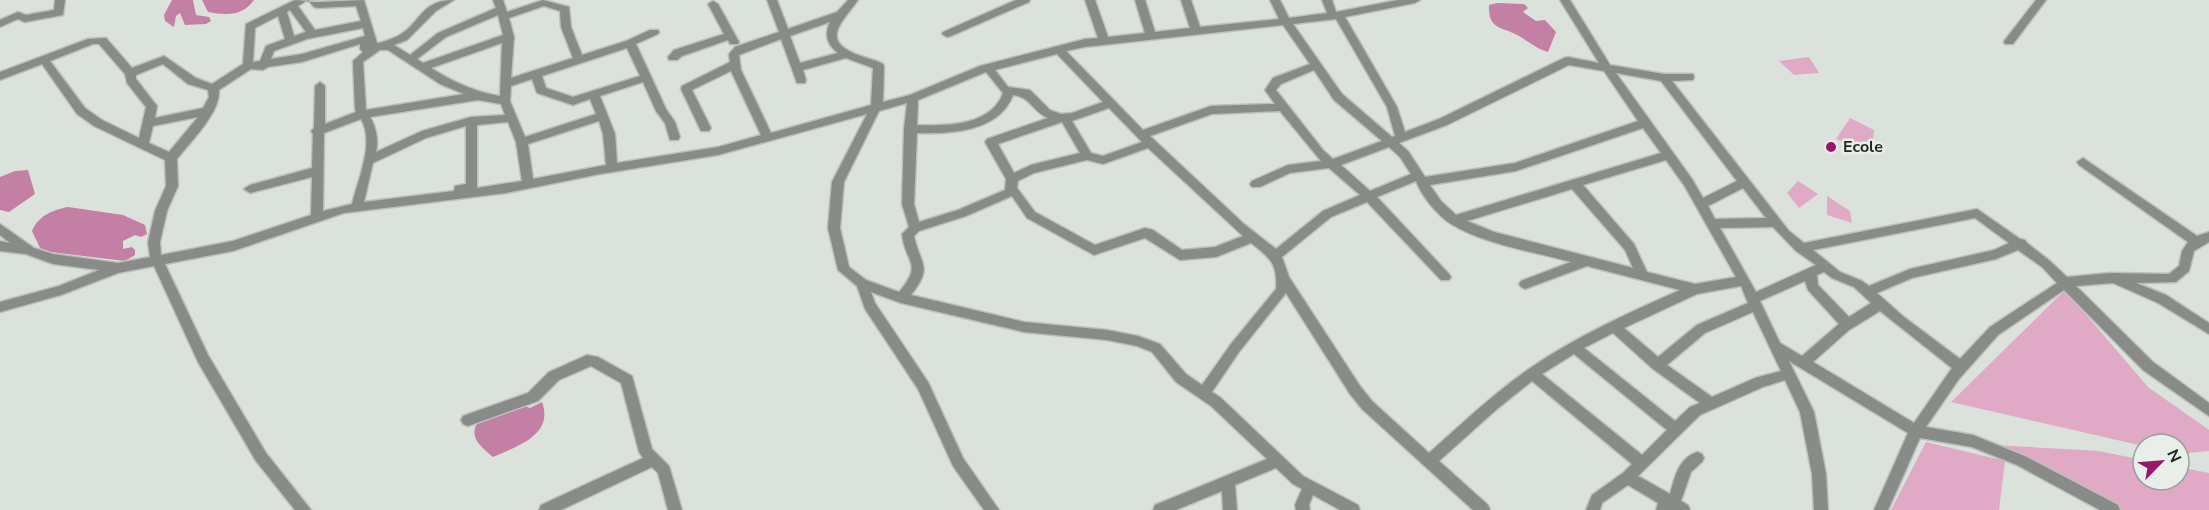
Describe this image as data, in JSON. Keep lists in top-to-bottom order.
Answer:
{
  "places": ["Ecole"],
  "north": "top right"
}
